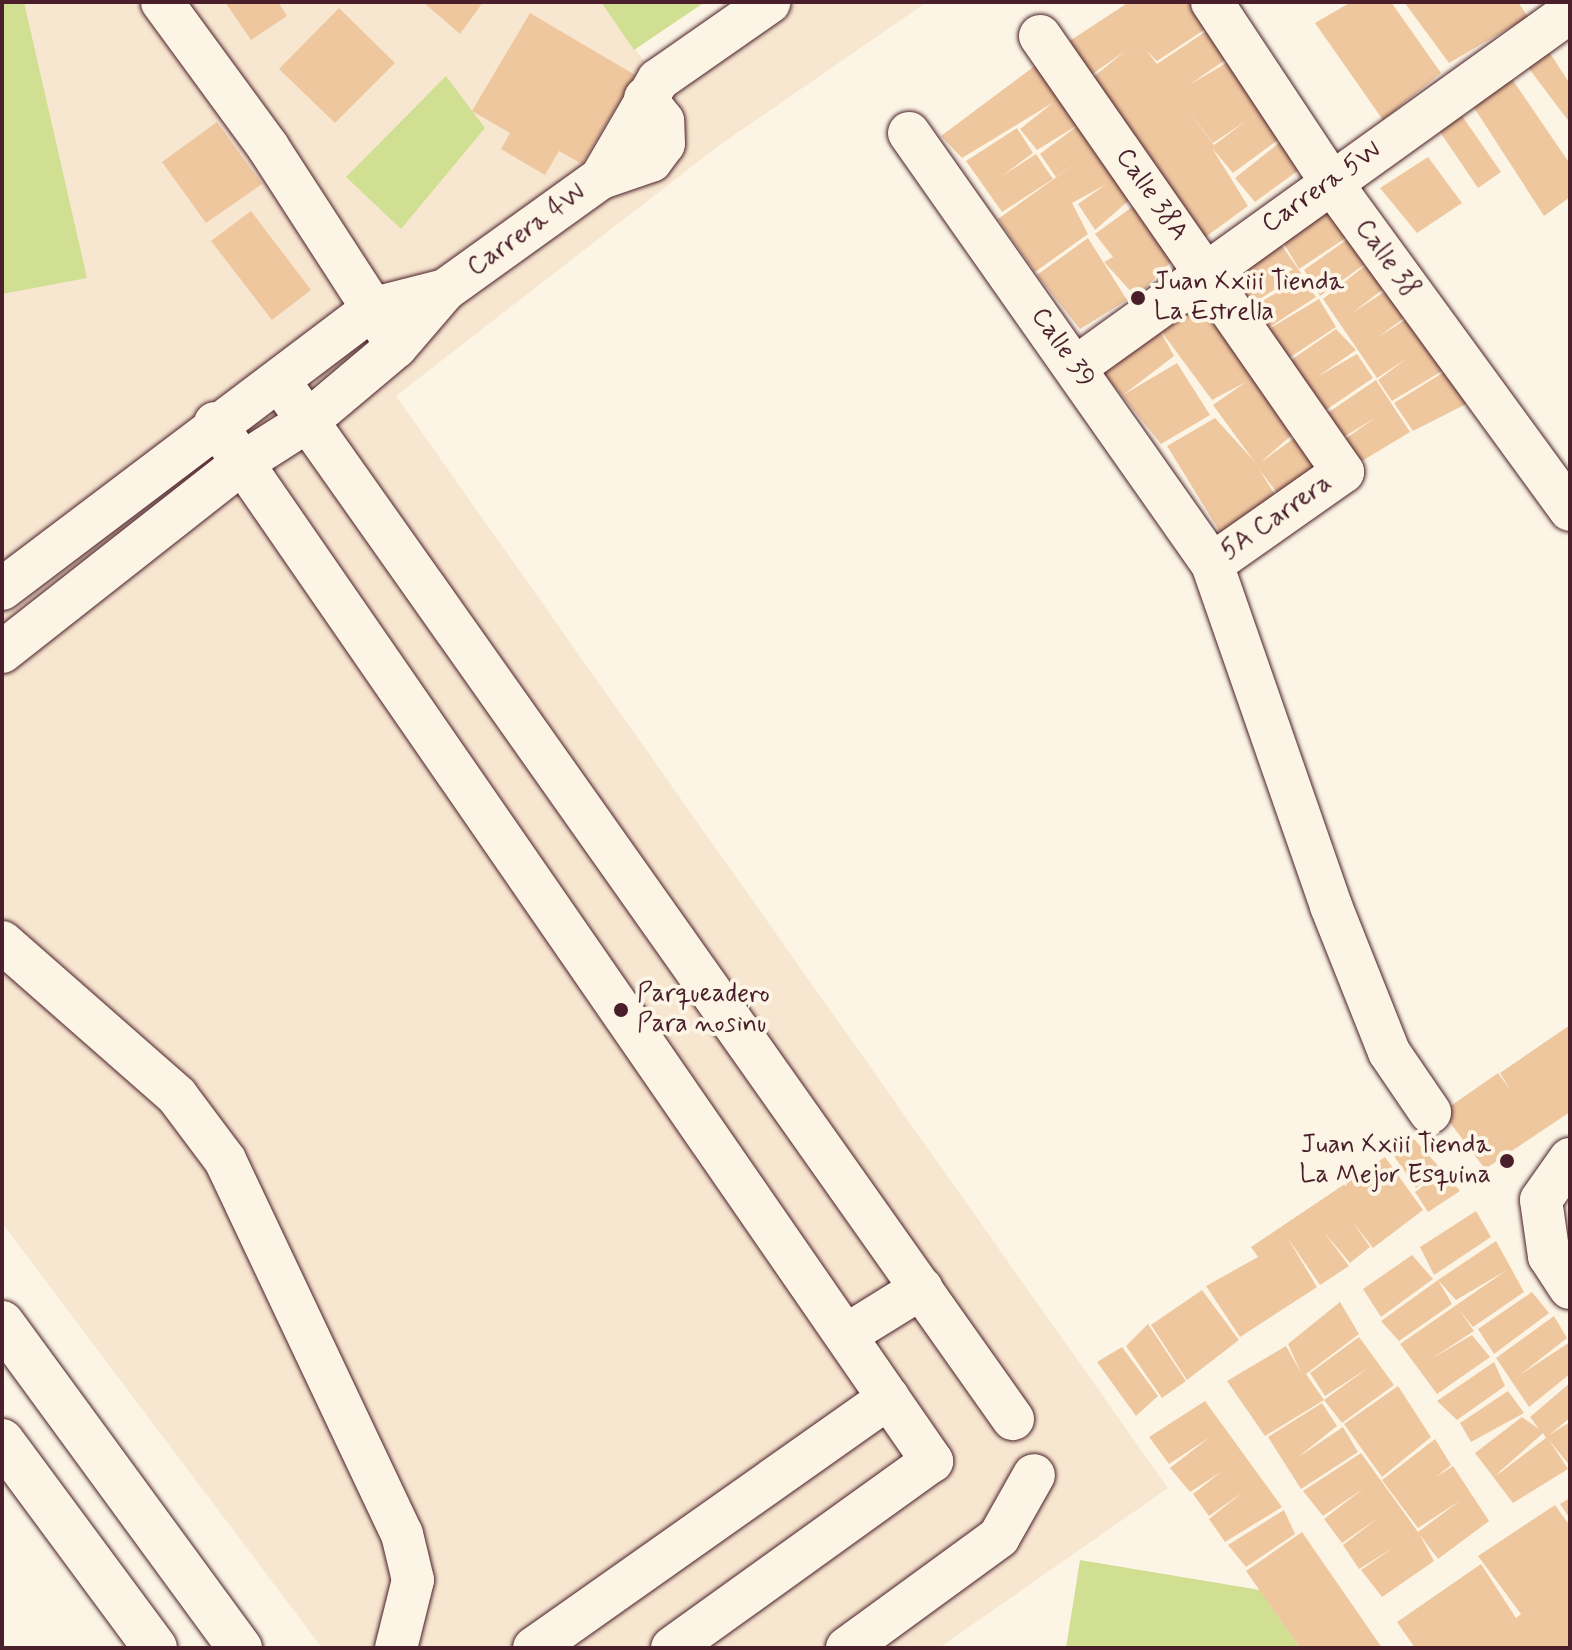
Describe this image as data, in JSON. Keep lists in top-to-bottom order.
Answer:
{
  "streets": {
    "street": [
      "Carrera 5W",
      "Calle 38A",
      "Carrera 4W",
      "Calle 38",
      "Calle 39",
      "5A Carrera"
    ]
  },
  "crossings": [
    ["Carrera 5W", "Calle 38A"],
    ["Carrera 5W", "Calle 38"],
    ["Carrera 5W", "Calle 39"],
    ["Calle 38A", "5A Carrera"],
    ["Calle 39", "5A Carrera"]
  ],
  "places": ["Juan Xxiii Tienda La Estrella", "Parqueadero Para nosinu", "Juan Xxiii Tienda La Mejor Esquina"]
}
